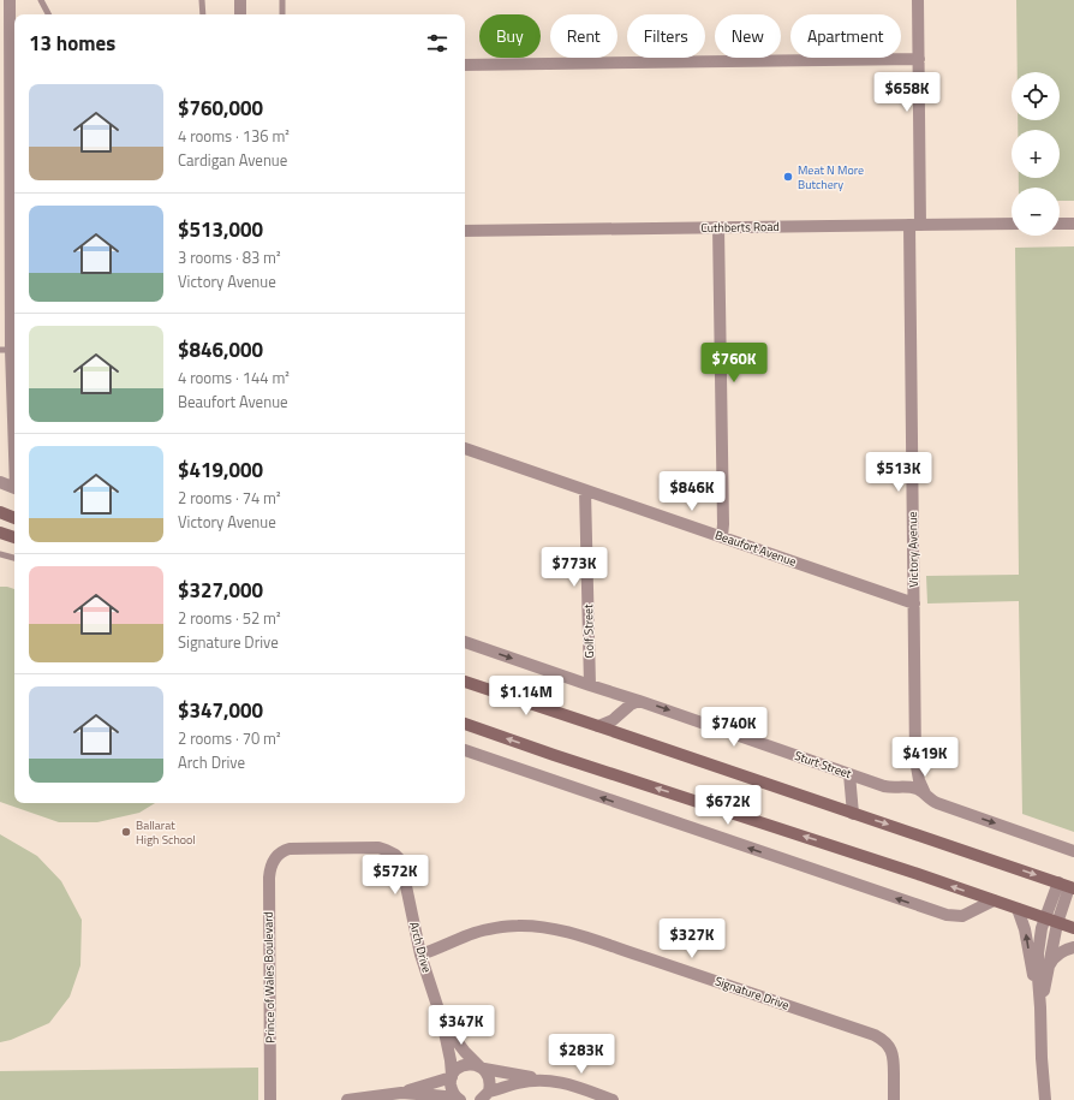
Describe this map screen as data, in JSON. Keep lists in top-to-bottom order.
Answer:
{
  "streets": {
    "street": [
      "Cuthberts Road",
      "Beaufort Avenue",
      "Victory Avenue",
      "Golf Street",
      "Sturt Street",
      "Arch Drive",
      "Prince of Wales Boulevard",
      "Signature Drive"
    ]
  },
  "crossings": [
    ["Cuthberts Road", "Victory Avenue"],
    ["Beaufort Avenue", "Victory Avenue"],
    ["Beaufort Avenue", "Golf Street"],
    ["Victory Avenue", "Sturt Street"],
    ["Golf Street", "Sturt Street"],
    ["Arch Drive", "Prince of Wales Boulevard"],
    ["Arch Drive", "Signature Drive"]
  ],
  "places": ["Meat N More Butchery", "Ballarat High School"],
  "page": {
    "chip": [
      "Buy",
      "Rent",
      "Filters",
      "New",
      "Apartment"
    ],
    "heading": "13 homes",
    "map_buttons": ["+", "−"],
    "price": [
      "$658K",
      "$760K",
      "$513K",
      "$846K",
      "$773K",
      "$1.14M",
      "$740K",
      "$419K",
      "$672K",
      "$572K",
      "$327K",
      "$347K",
      "$283K"
    ],
    "list": [
      {
        "name": "$760,000",
        "note": "4 rooms · 136 m² · Cardigan Avenue"
      },
      {
        "name": "$513,000",
        "note": "3 rooms · 83 m² · Victory Avenue"
      },
      {
        "name": "$846,000",
        "note": "4 rooms · 144 m² · Beaufort Avenue"
      },
      {
        "name": "$419,000",
        "note": "2 rooms · 74 m² · Victory Avenue"
      },
      {
        "name": "$327,000",
        "note": "2 rooms · 52 m² · Signature Drive"
      },
      {
        "name": "$347,000",
        "note": "2 rooms · 70 m² · Arch Drive"
      }
    ]
  }
}
